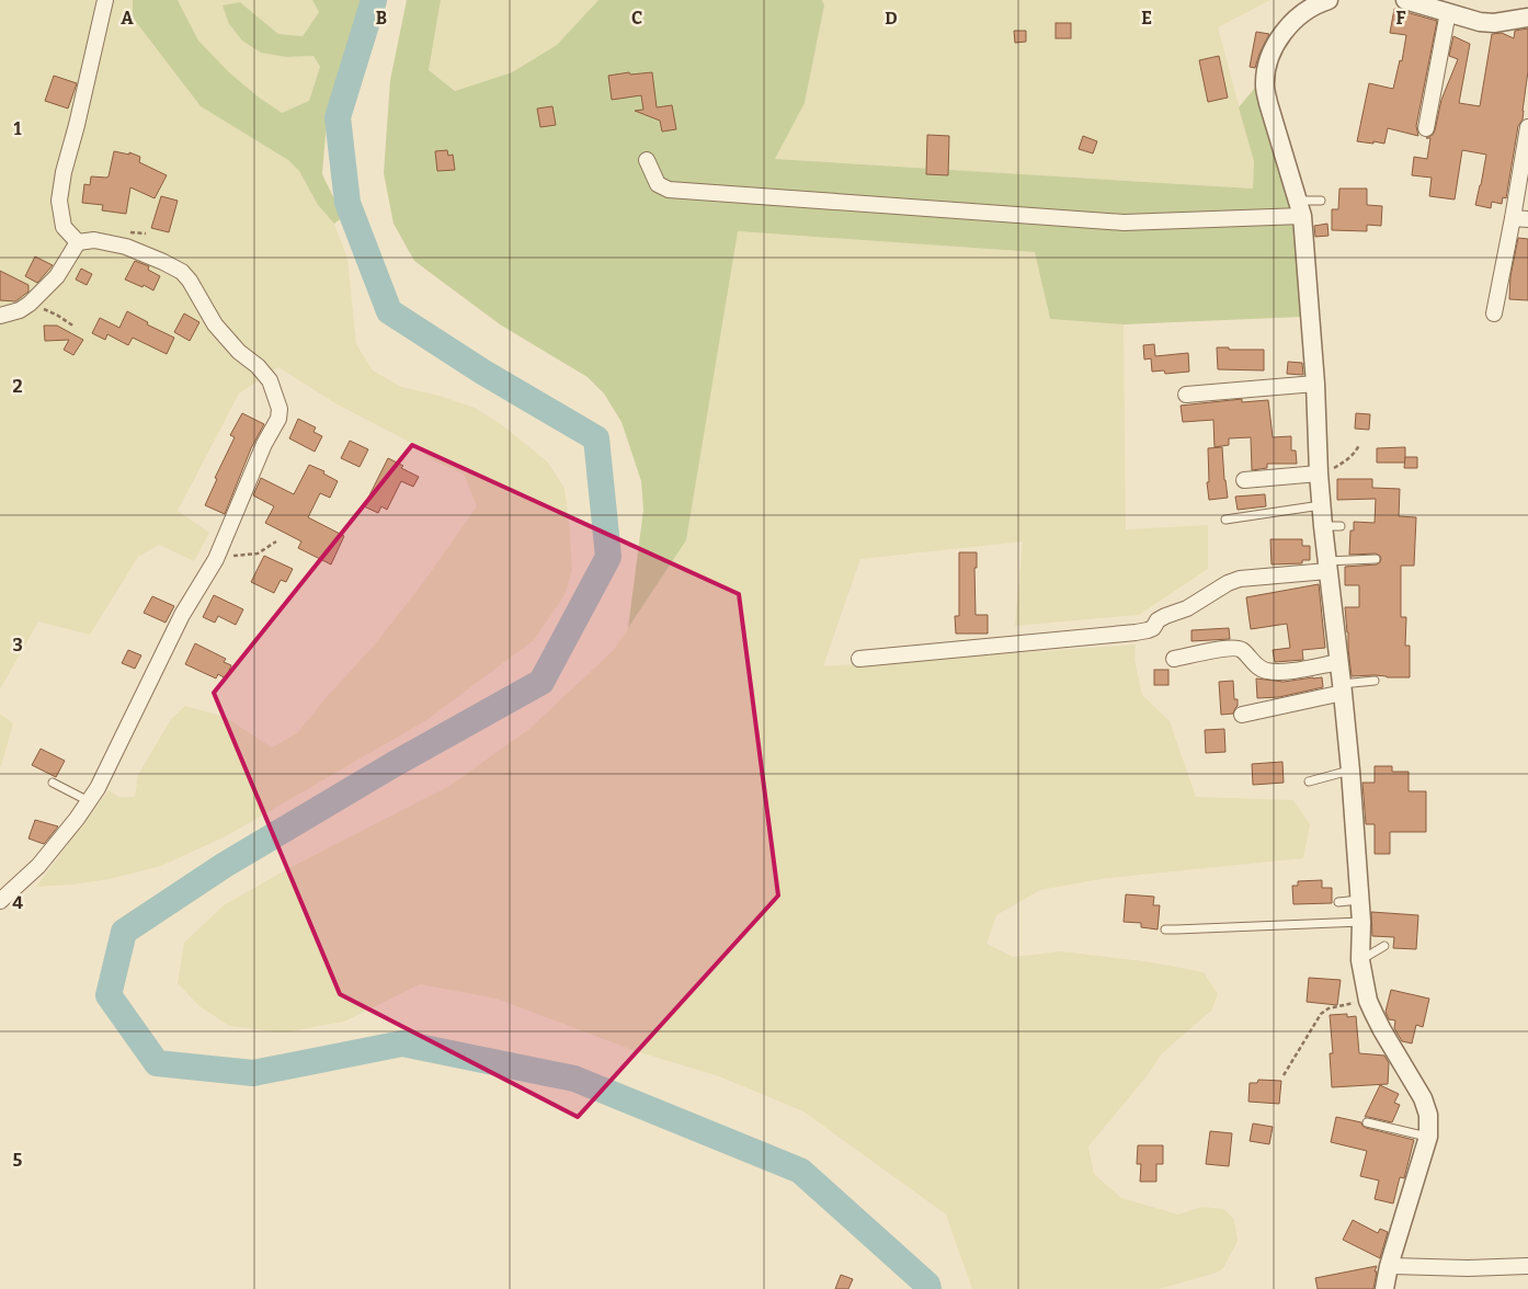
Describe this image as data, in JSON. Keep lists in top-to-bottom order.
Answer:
{
  "grid": {
    "columns": [
      "A",
      "B",
      "C",
      "D",
      "E",
      "F"
    ],
    "rows": [
      "1",
      "2",
      "3",
      "4",
      "5"
    ]
  }
}
